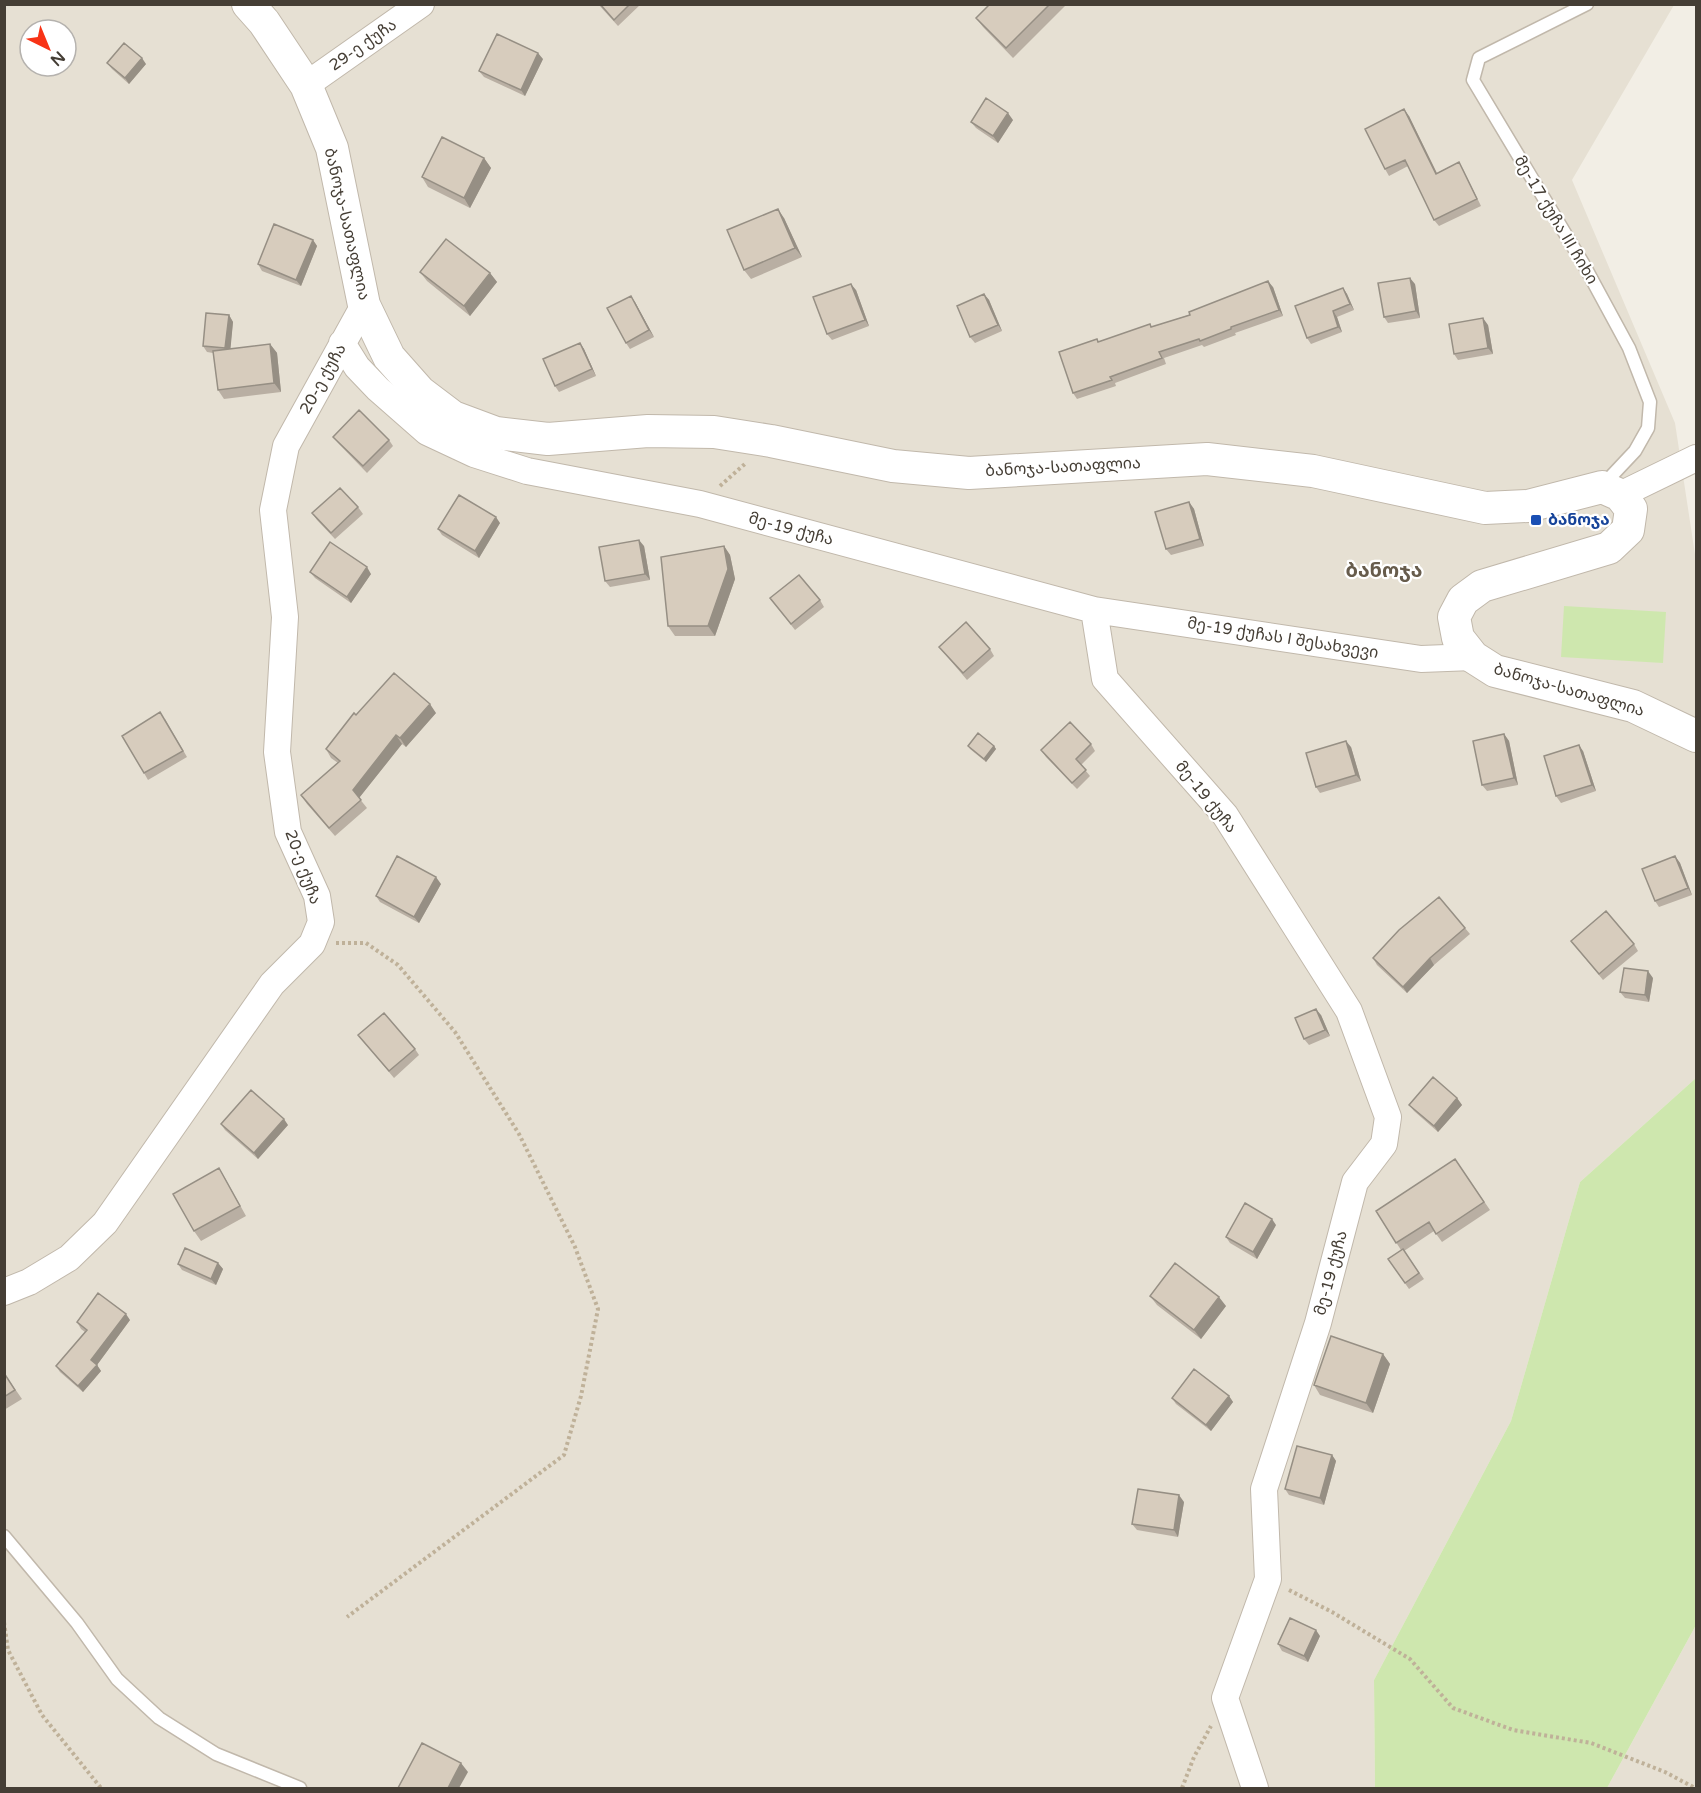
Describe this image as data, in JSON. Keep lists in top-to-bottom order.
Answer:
{
  "streets": {
    "street": [
      "29-ე ქუჩა",
      "ბანოჯა-სათაფლია",
      "20-ე ქუჩა",
      "მე-19 ქუჩა",
      "მე-19 ქუჩას I შესახვევი"
    ],
    "lane": ["მე-17 ქუჩა III ჩიხი"]
  },
  "crossings": [
    ["29-ე ქუჩა", "ბანოჯა-სათაფლია"],
    ["მე-17 ქუჩა III ჩიხი", "ბანოჯა-სათაფლია"],
    ["ბანოჯა-სათაფლია", "20-ე ქუჩა"],
    ["ბანოჯა-სათაფლია", "მე-19 ქუჩას I შესახვევი"],
    ["20-ე ქუჩა", "მე-19 ქუჩა"],
    ["მე-19 ქუჩა", "მე-19 ქუჩას I შესახვევი"]
  ],
  "districts": ["ბანოჯა"],
  "places": {
    "transit": ["ბანოჯა"]
  },
  "north": "bottom right"
}
